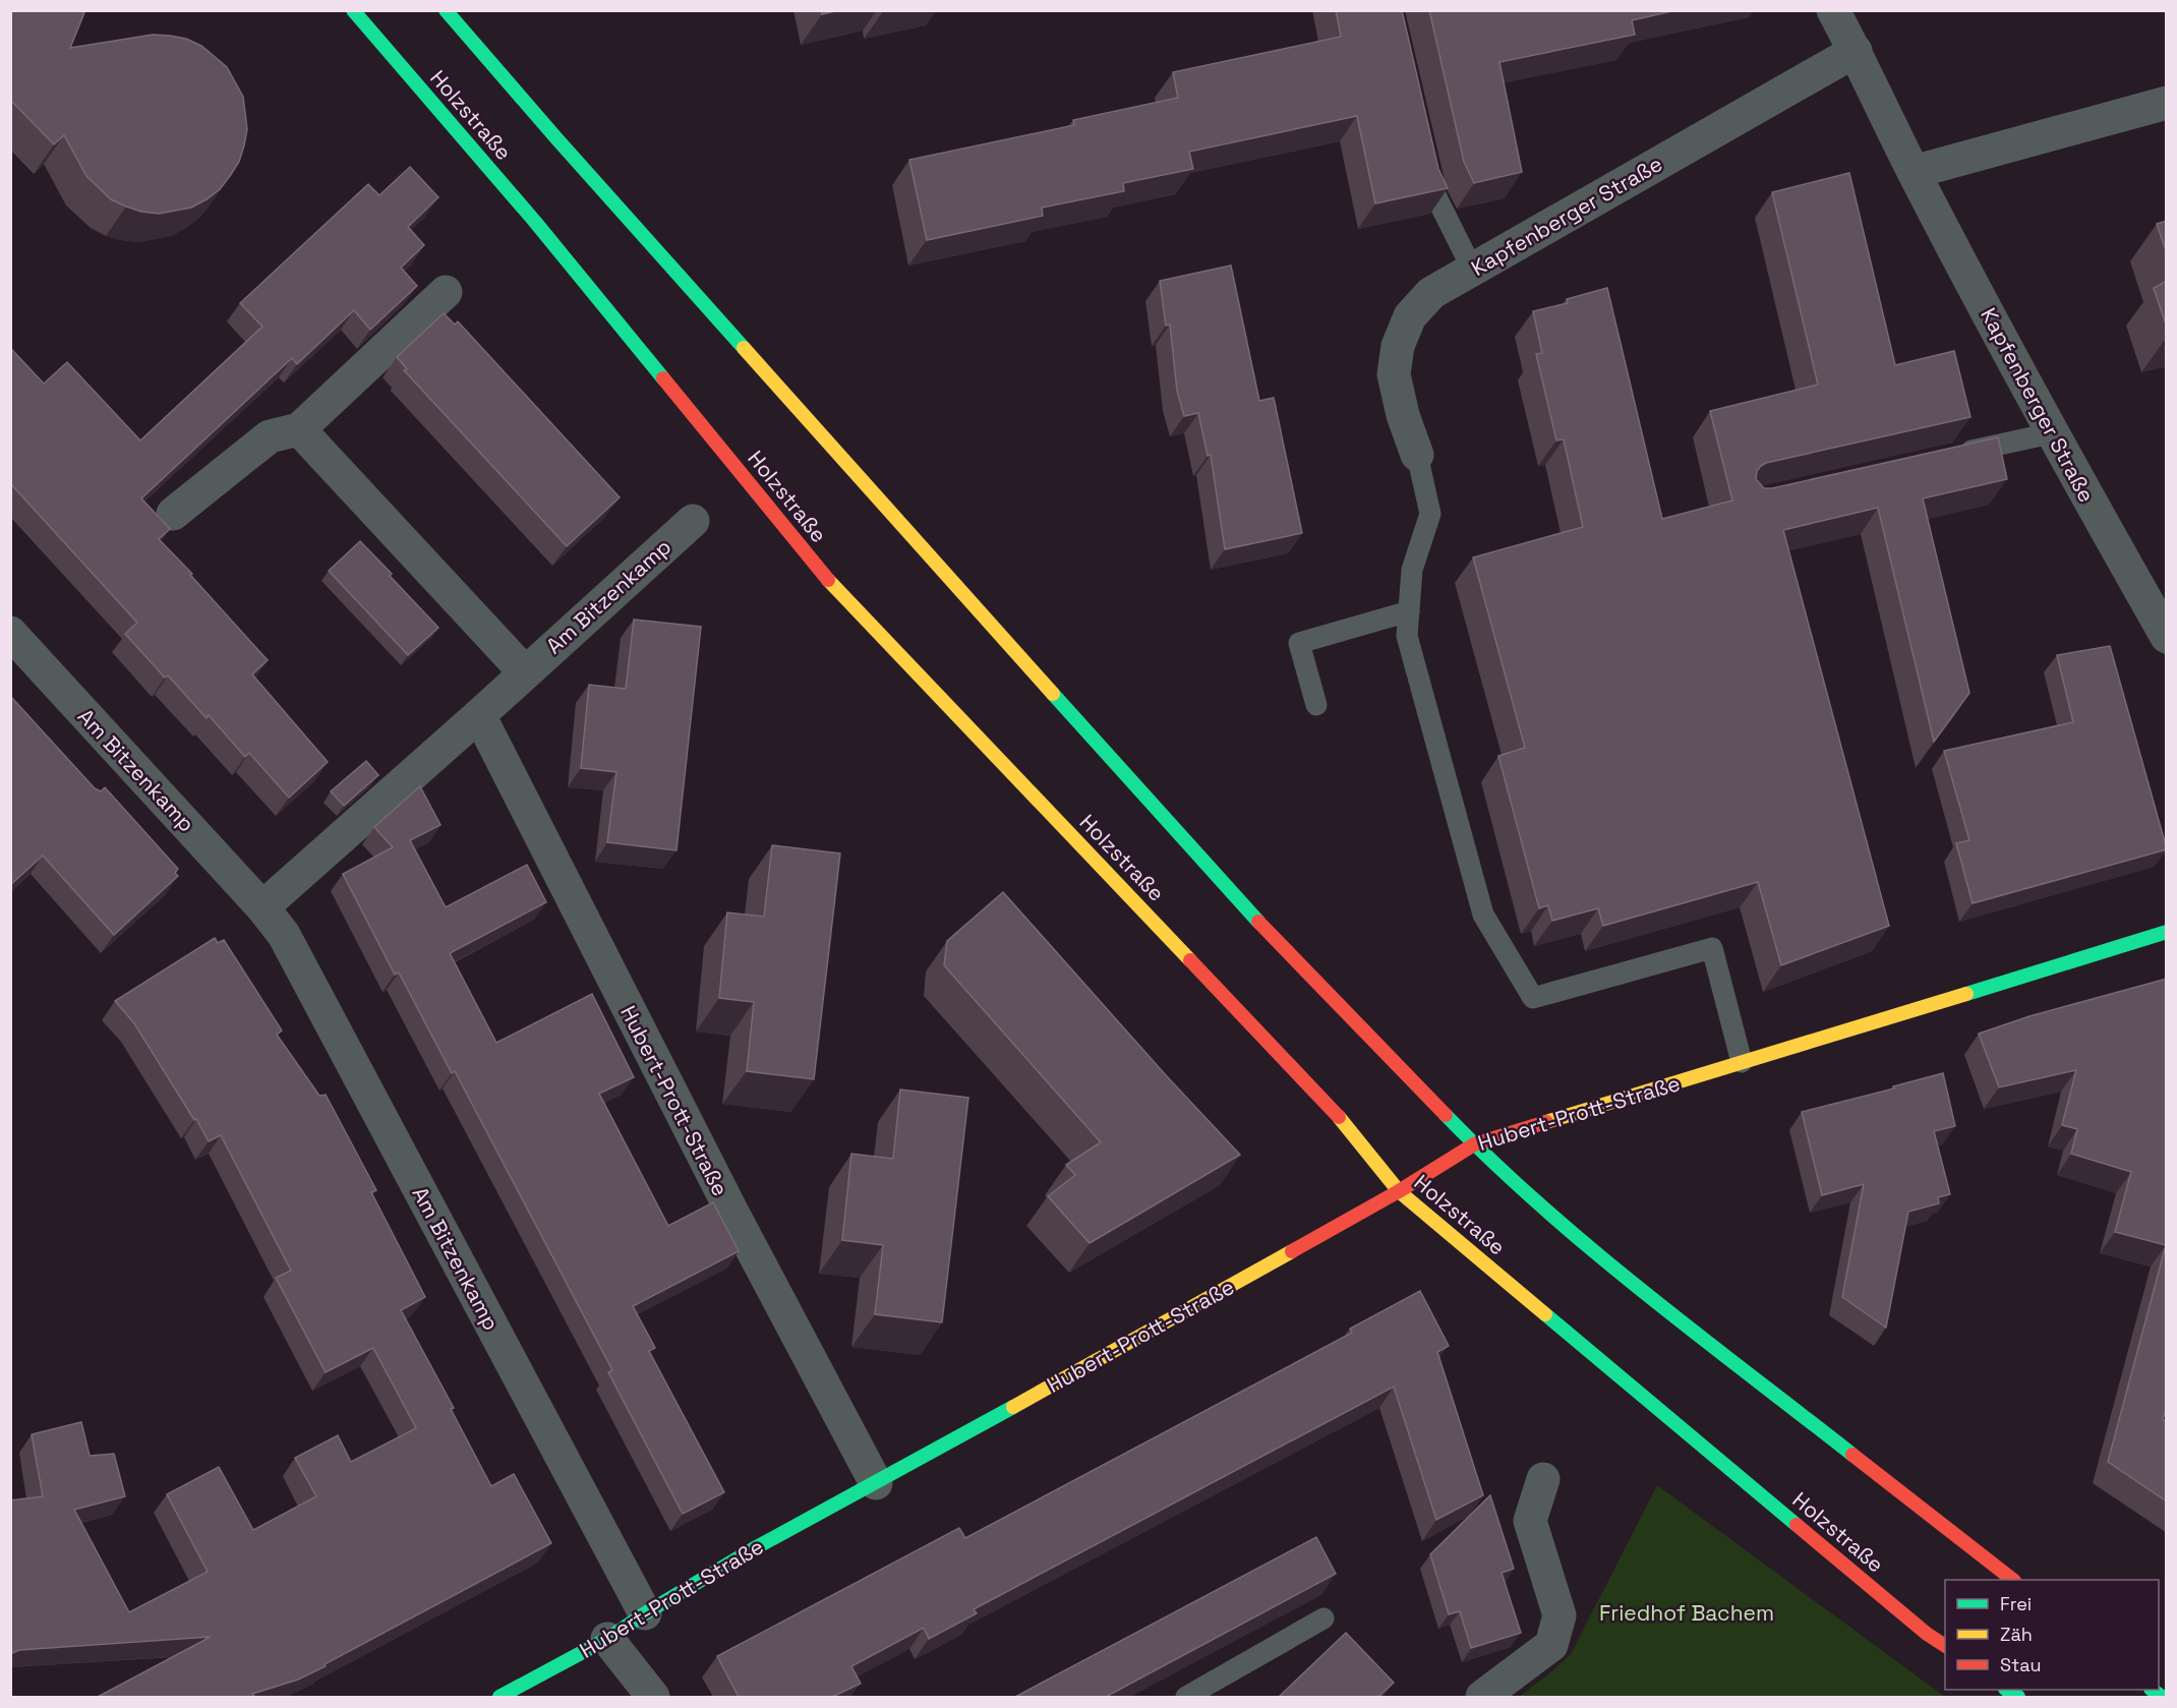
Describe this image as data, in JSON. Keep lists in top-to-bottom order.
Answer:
{
  "streets": {
    "main road": ["Holzstraße", "Hubert-Prott-Straße"],
    "street": ["Kapfenberger Straße", "Am Bitzenkamp"]
  },
  "crossings": [
    ["Holzstraße", "Hubert-Prott-Straße"],
    ["Am Bitzenkamp", "Hubert-Prott-Straße"]
  ],
  "parks": ["Friedhof Bachem"],
  "legend": ["Frei", "Zäh", "Stau"]
}
